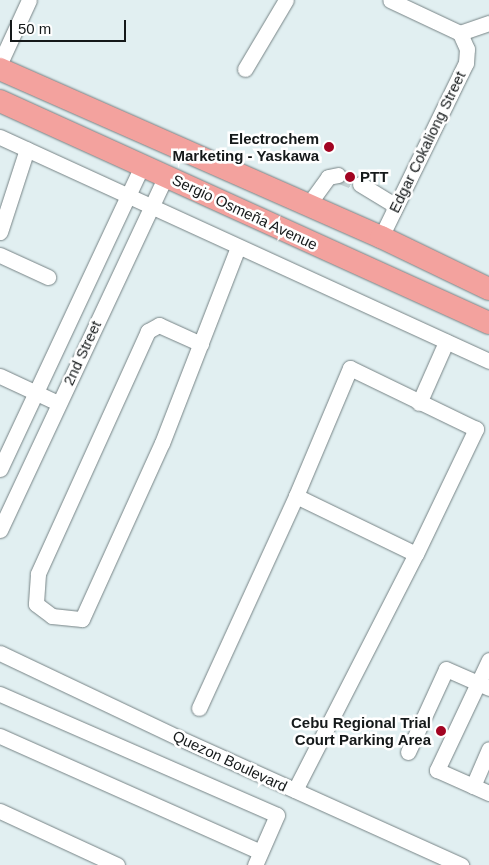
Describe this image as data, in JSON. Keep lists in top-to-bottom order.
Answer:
{
  "streets": {
    "highway": ["Sergio Osmeña Avenue"],
    "street": ["Edgar Cokaliong Street", "2nd Street", "Quezon Boulevard"]
  },
  "crossings": [
    ["Edgar Cokaliong Street", "Sergio Osmeña Avenue"],
    ["Sergio Osmeña Avenue", "2nd Street"]
  ],
  "places": ["Electrochem Marketing - Yaskawa", "PTT", "Cebu Regional Trial Court Parking Area"],
  "scale_bar": "50 m"
}
